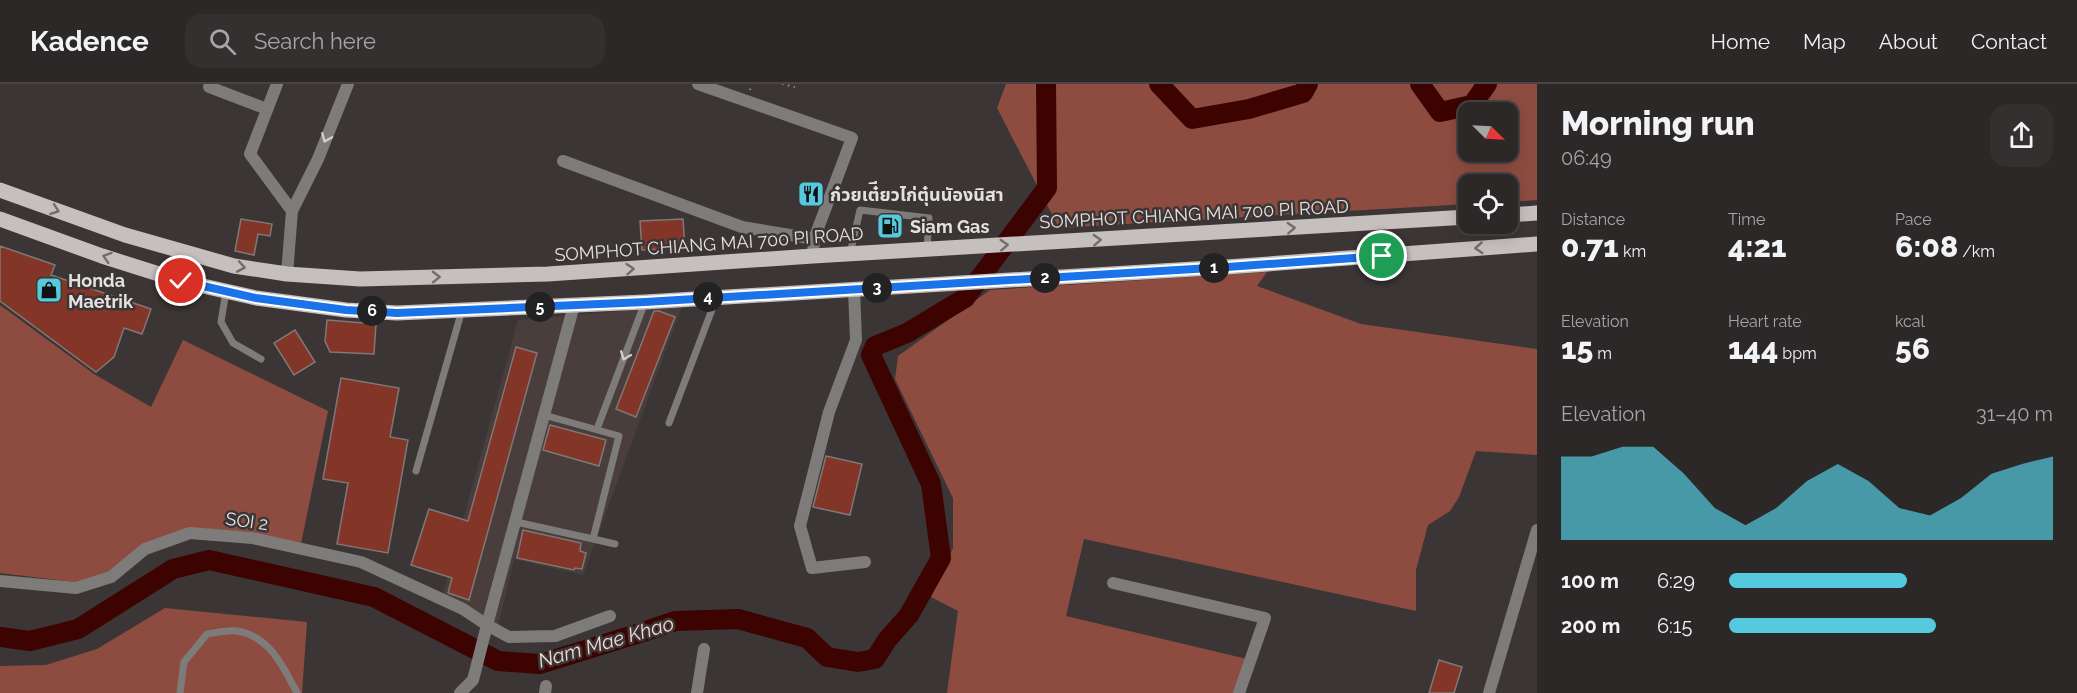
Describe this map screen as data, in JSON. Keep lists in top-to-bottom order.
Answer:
{
  "streets": {
    "main road": ["SOMPHOT CHIANG MAI 700 PI ROAD"],
    "street": ["SOI 2"]
  },
  "water": ["Nam Mae Khao"],
  "places": {
    "restaurant": ["ก๋วยเต๋ียวไก่ตุ๋นนัองนิสา"],
    "fuel station": ["Siam Gas"],
    "shop": ["Honda Maetrik"]
  },
  "north": "bottom right",
  "page": {
    "header": "Kadence",
    "search": "Search here",
    "nav": [
      "Home",
      "Map",
      "About",
      "Contact"
    ],
    "heading": ["Morning run", "06:49"],
    "stats": [
      ["Distance", "0.71 km"],
      ["Time", "4:21"],
      ["Pace", "6:08 /km"],
      ["Elevation", "15 m"],
      ["Heart rate", "144 bpm"],
      ["kcal", "56"]
    ],
    "pins": [
      "1",
      "2",
      "3",
      "4",
      "5",
      "6"
    ],
    "chart": ["Elevation", "31–40 m"],
    "list": [
      {
        "name": "100 m",
        "note": "6:29"
      },
      {
        "name": "200 m",
        "note": "6:15"
      }
    ]
  }
}
